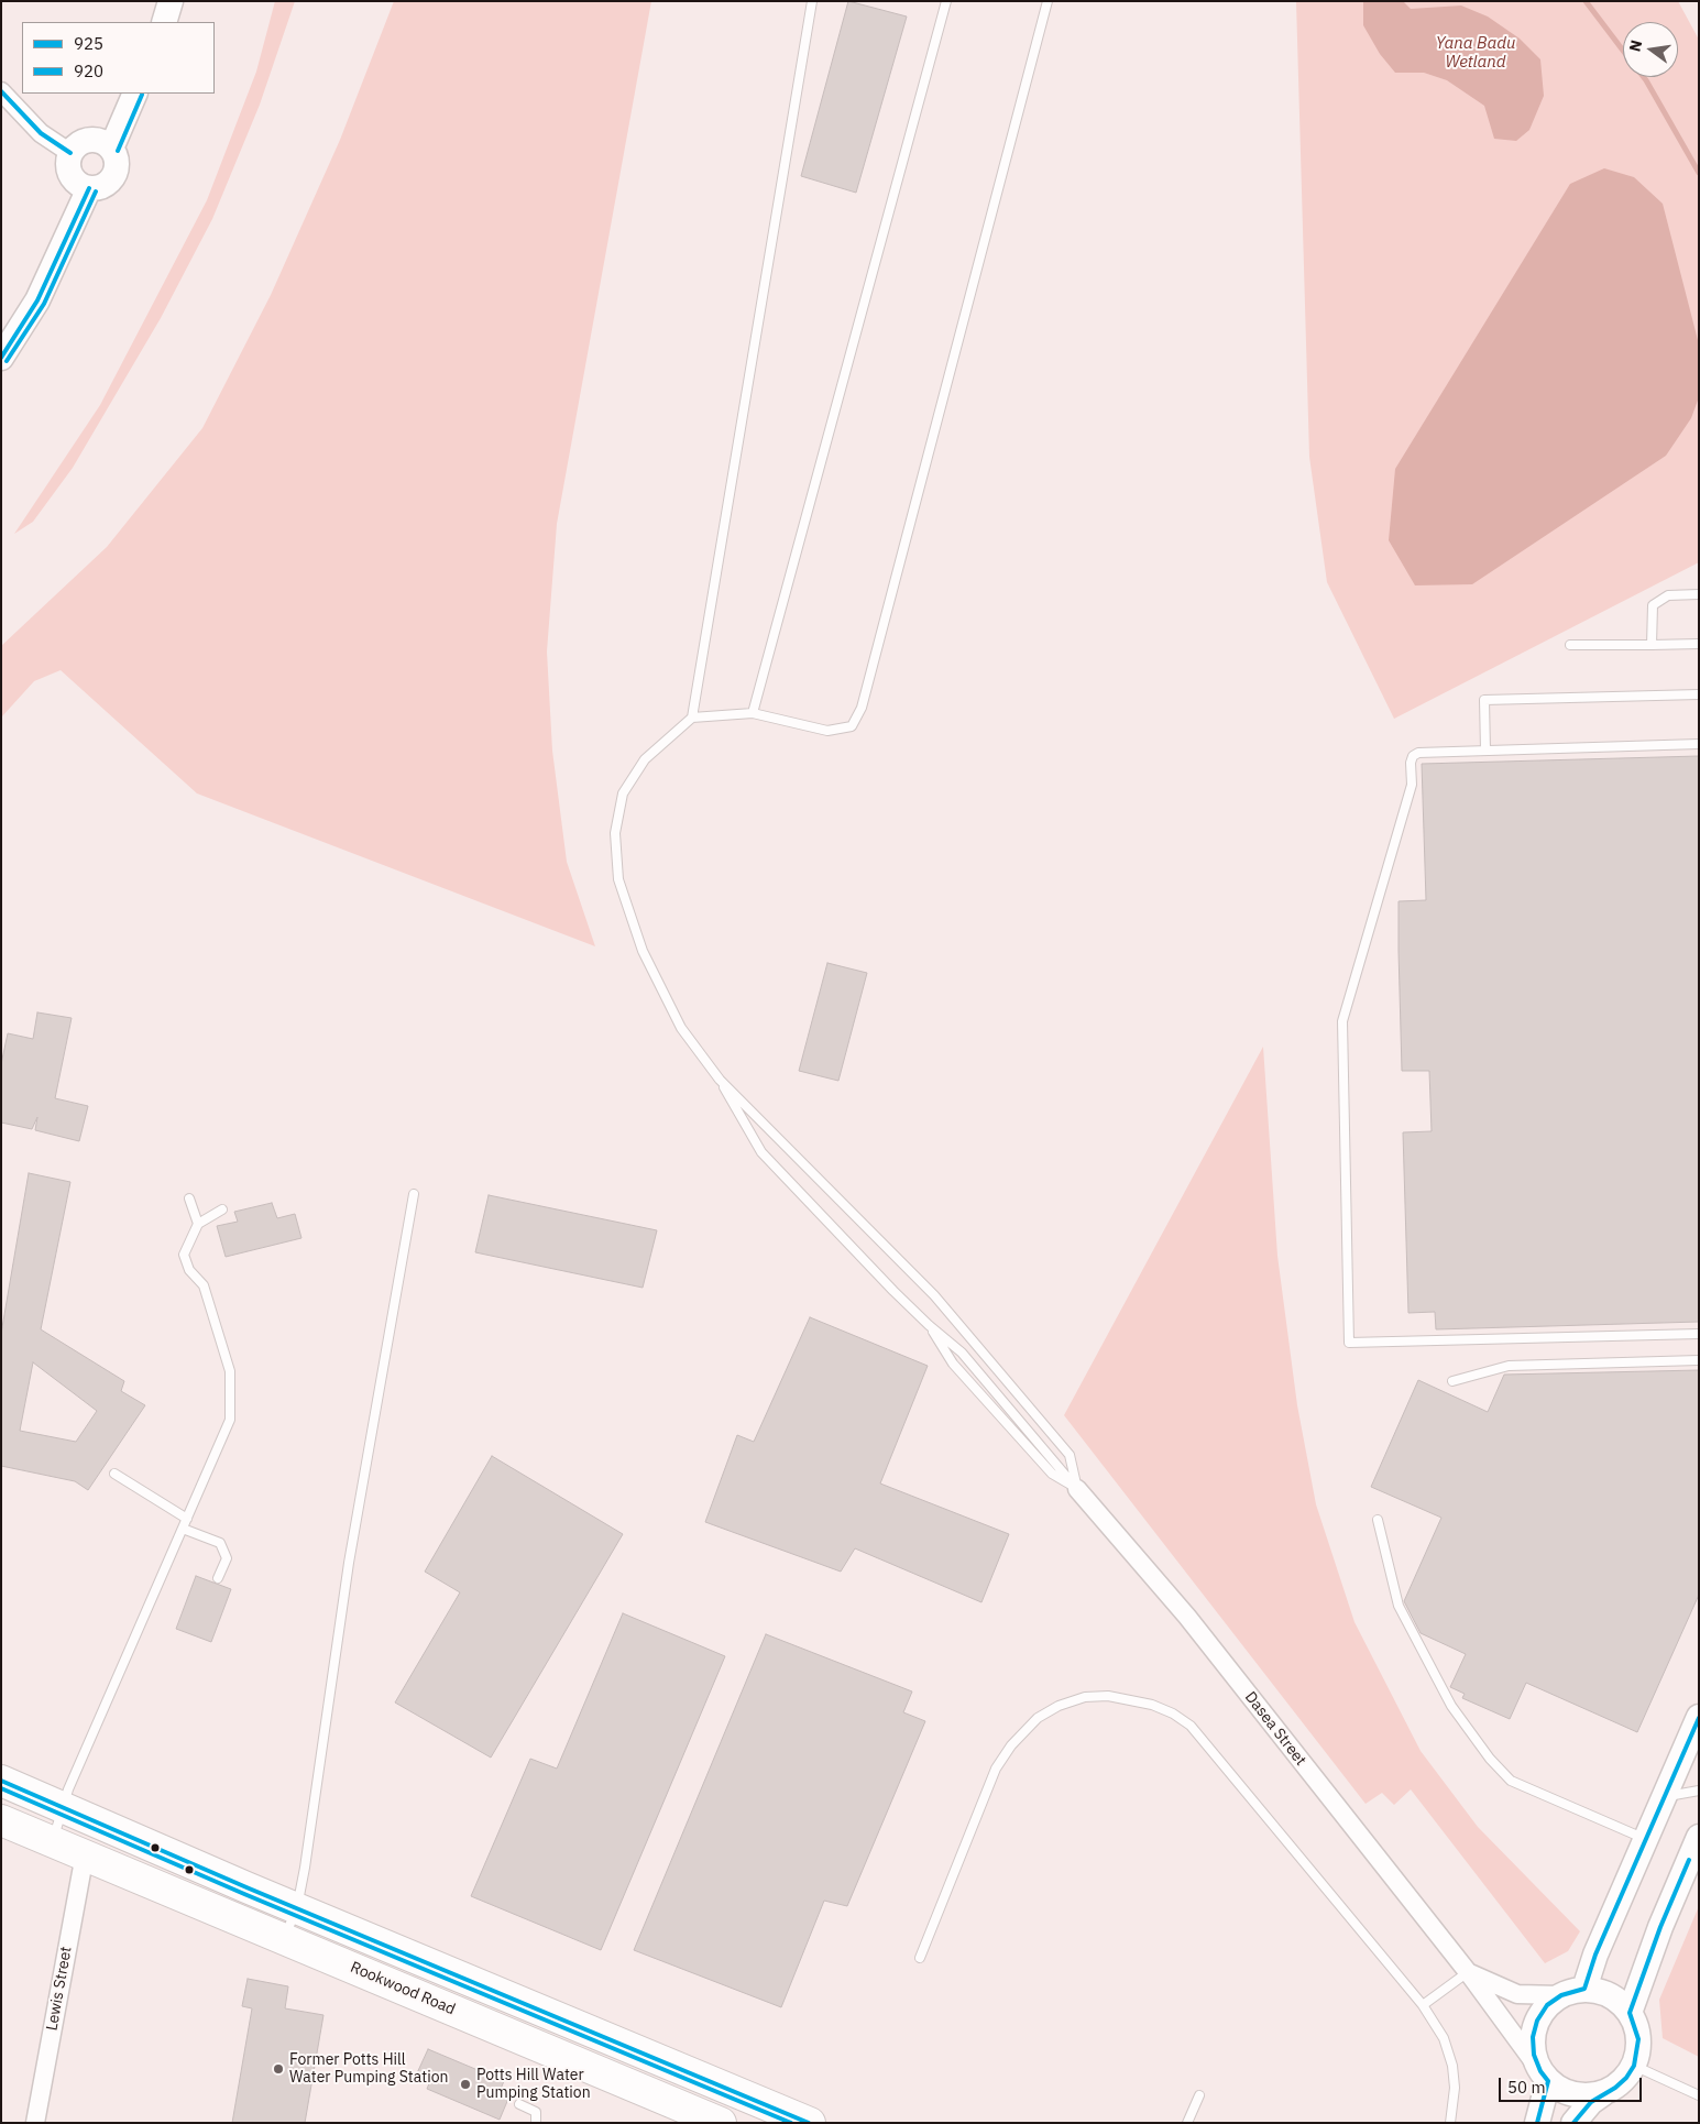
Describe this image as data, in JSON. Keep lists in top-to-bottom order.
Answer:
{
  "streets": {
    "highway": ["Rookwood Road"],
    "street": ["Dasea Street", "Lewis Street"]
  },
  "crossings": [
    ["Lewis Street", "Rookwood Road"]
  ],
  "water": ["Yana Badu Wetland"],
  "places": ["Former Potts Hill Water Pumping Station", "Potts Hill Water Pumping Station"],
  "lines": ["transit line 925", "transit line 920"],
  "legend": ["925", "920"],
  "scale_bar": "50 m",
  "north": "left"
}
